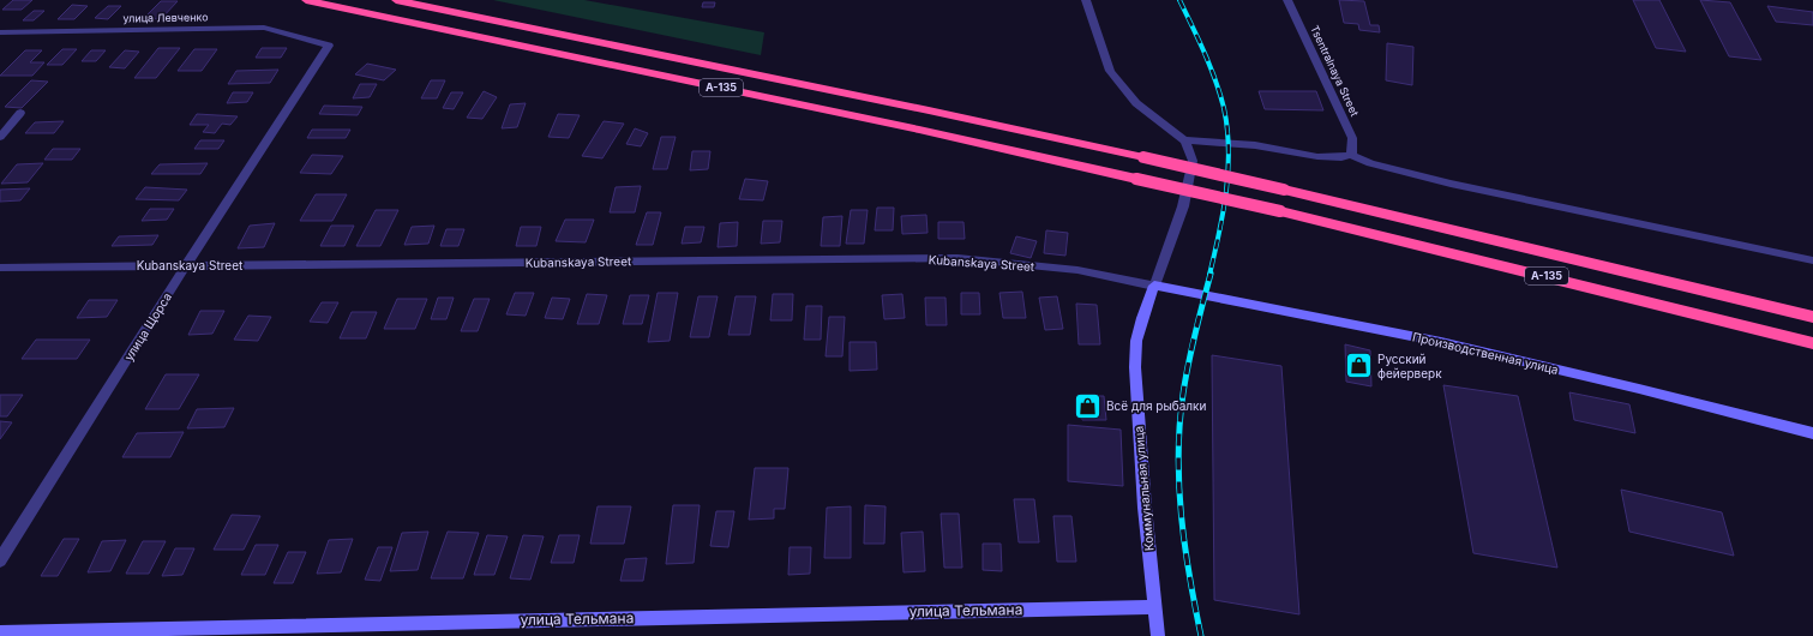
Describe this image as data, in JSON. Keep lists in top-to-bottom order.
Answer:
{
  "streets": {
    "highway": ["А-135"],
    "street": [
      "улица Левченко",
      "Tsentralnaya Street",
      "Kubanskaya Street",
      "улица Щорса",
      "Производственная улица",
      "Коммунальная улица",
      "улица Тельмана"
    ]
  },
  "crossings": [
    ["улица Левченко", "улица Щорса"],
    ["Kubanskaya Street", "улица Щорса"],
    ["Kubanskaya Street", "Производственная улица"],
    ["Kubanskaya Street", "Коммунальная улица"],
    ["Производственная улица", "Коммунальная улица"],
    ["Коммунальная улица", "улица Тельмана"]
  ],
  "places": {
    "shop": ["Русский фейерверк", "Всё для рыбалки"]
  }
}
